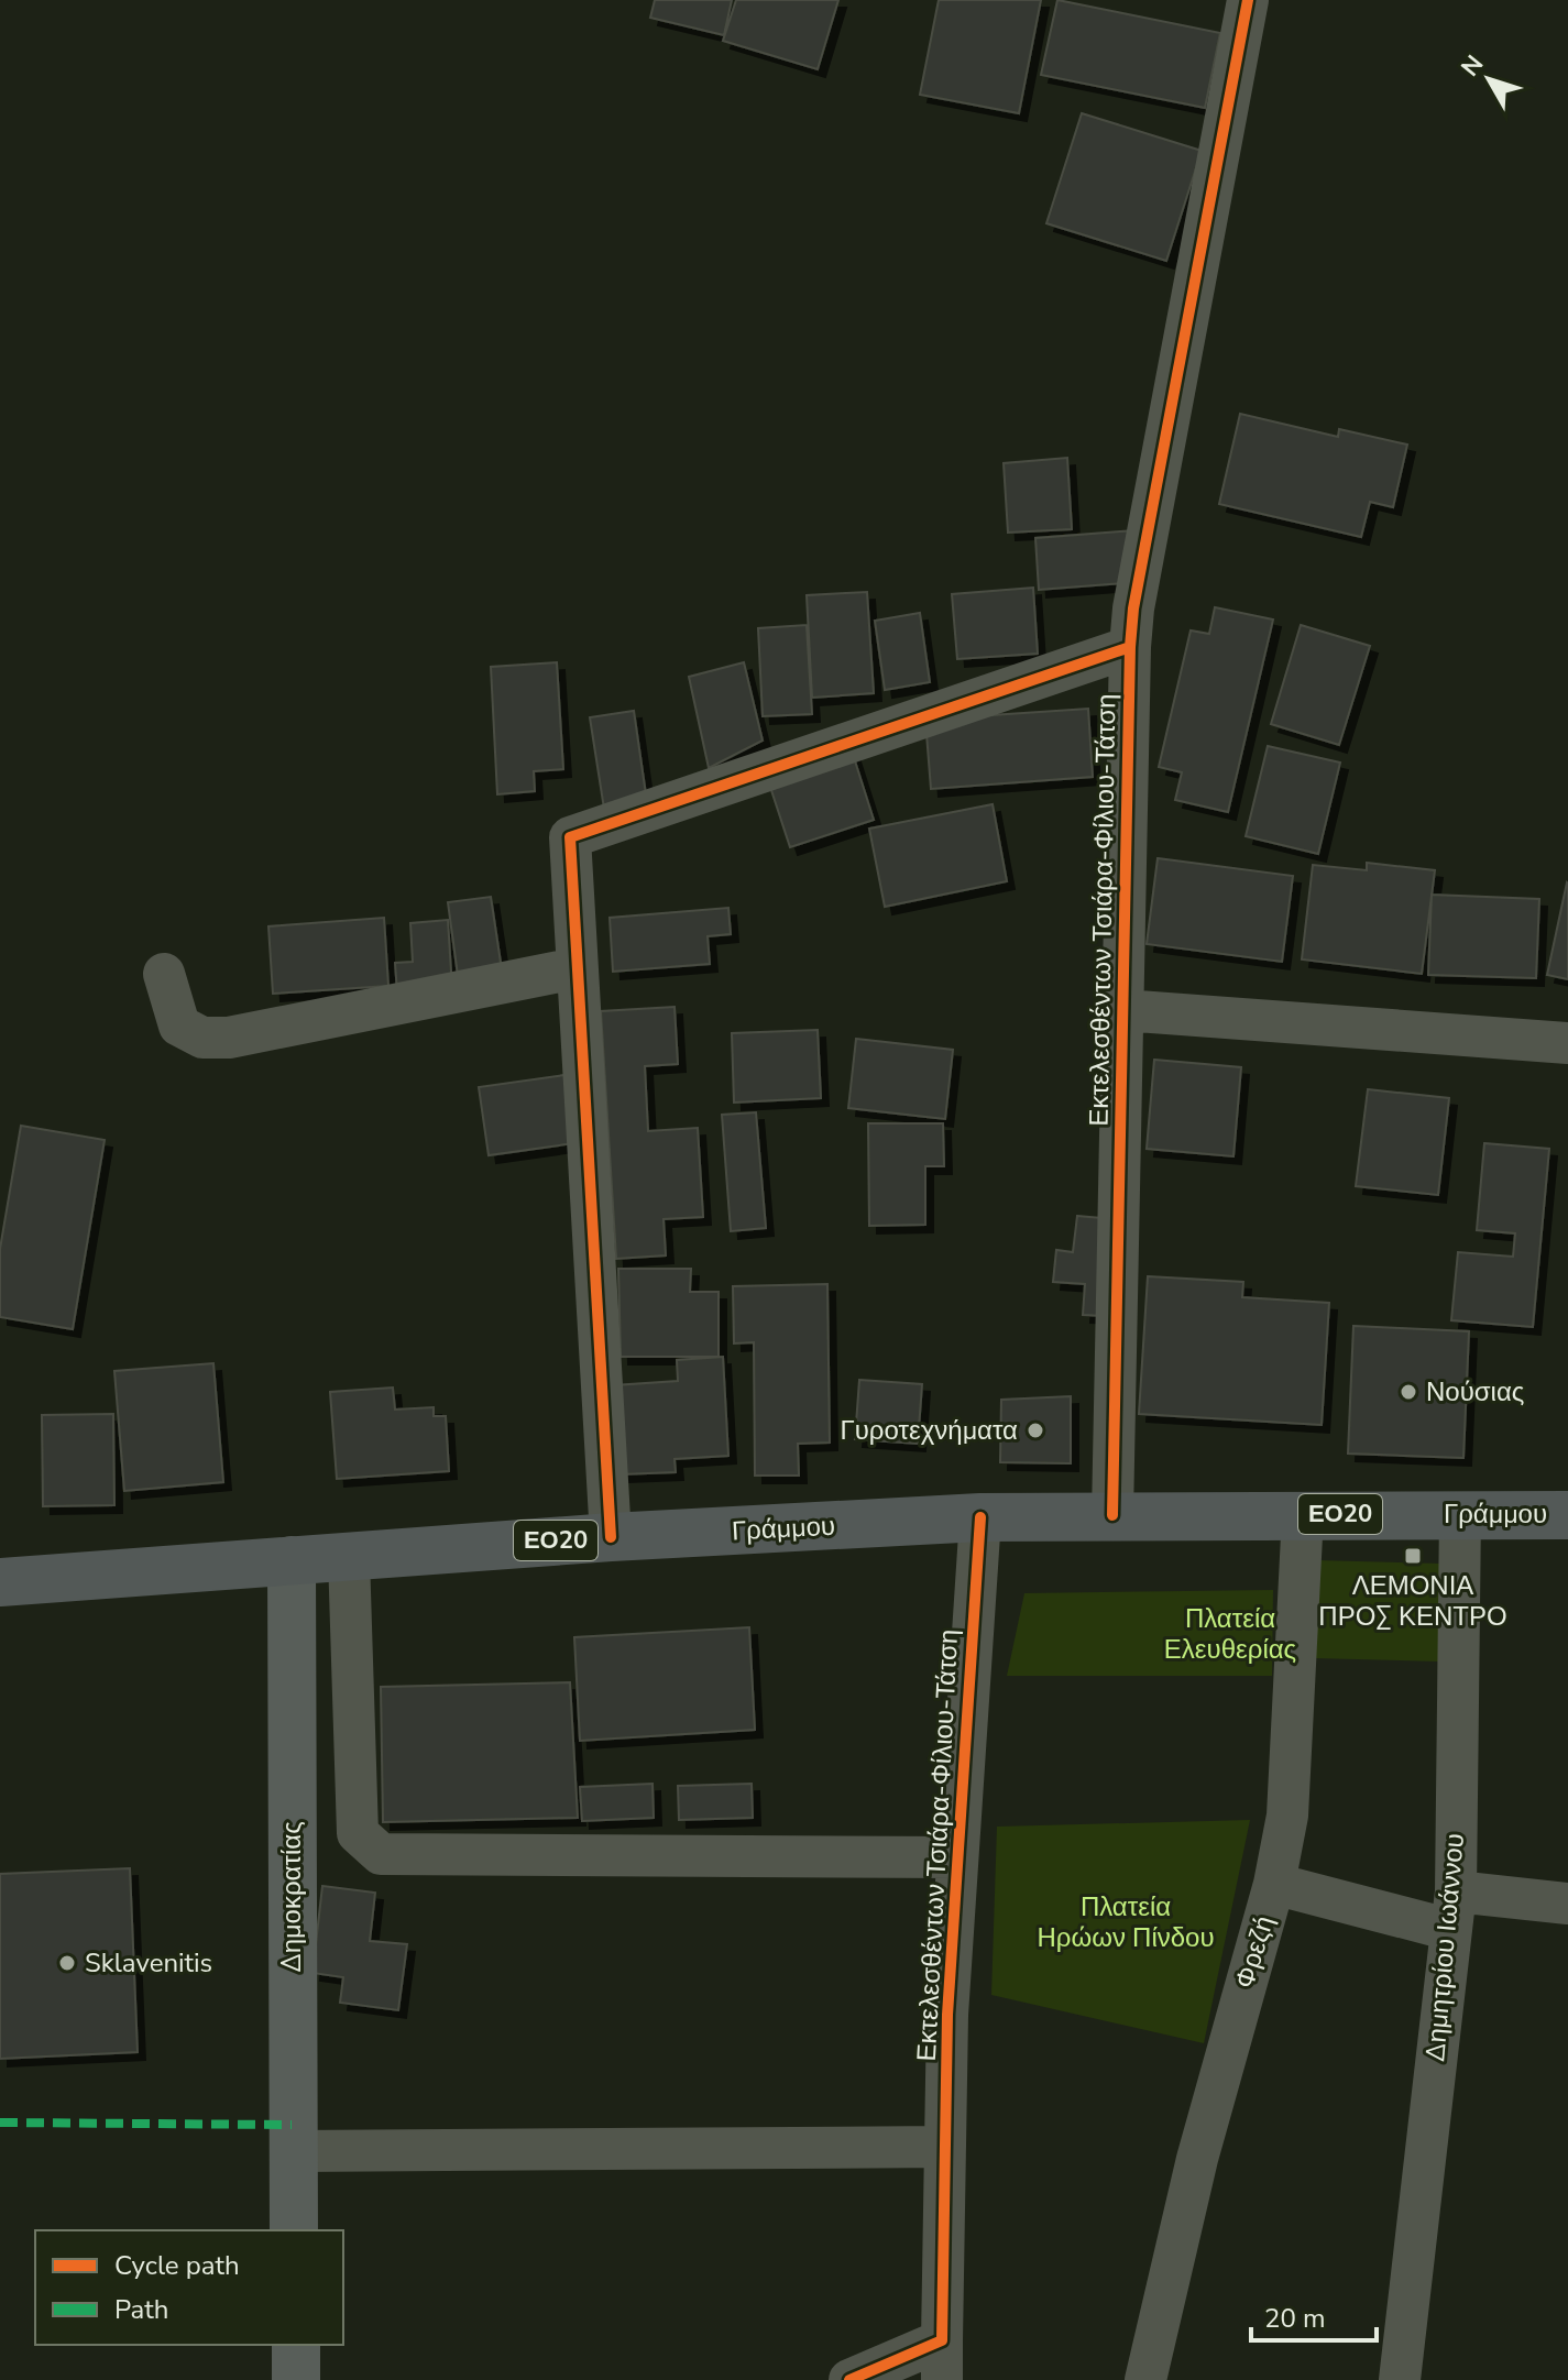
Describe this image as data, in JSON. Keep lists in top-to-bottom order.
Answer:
{
  "streets": {
    "main road": ["ΕΟ20", "Γράμμου"],
    "street": [
      "Εκτελεσθέντων Τσιάρα-Φίλιου-Τάτση",
      "Δημοκρατίας",
      "Δημητρίου Ιωάννου",
      "Φρεζή"
    ]
  },
  "crossings": [
    ["Εκτελεσθέντων Τσιάρα-Φίλιου-Τάτση", "Γράμμου"],
    ["Γράμμου", "Δημοκρατίας"],
    ["Γράμμου", "Δημητρίου Ιωάννου"],
    ["Γράμμου", "Φρεζή"]
  ],
  "parks": ["Πλατεία Ελευθερίας", "Πλατεία Ηρώων Πίνδου"],
  "places": {
    "other": ["Νούσιας", "Γυροτεχνήματα", "Sklavenitis"],
    "transit": ["ΛΕΜΟΝΙΑ ΠΡΟΣ ΚΕΝΤΡΟ"]
  },
  "legend": ["Cycle path", "Path"],
  "scale_bar": "20 m",
  "north": "top left"
}
